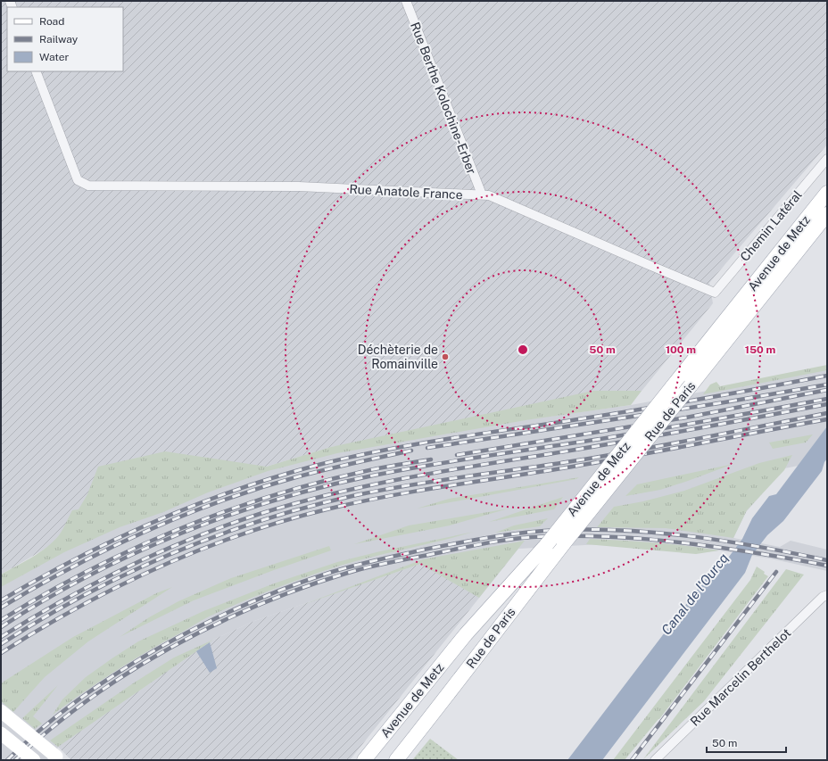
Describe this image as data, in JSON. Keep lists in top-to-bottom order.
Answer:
{
  "streets": {
    "main road": ["Avenue de Metz", "Rue de Paris"],
    "street": [
      "Rue Berthe Kolochine-Erber",
      "Rue Anatole France",
      "Chemin Latéral",
      "Rue Marcelin Berthelot"
    ]
  },
  "crossings": [
    ["Rue Berthe Kolochine-Erber", "Rue Anatole France"],
    ["Rue Anatole France", "Chemin Latéral"]
  ],
  "water": ["Canal de l'Ourcq"],
  "places": ["Déchèterie de Romainville"],
  "legend": ["Road", "Railway", "Water"],
  "scale_bar": "50 m",
  "rings": ["50 m", "100 m", "150 m"]
}
